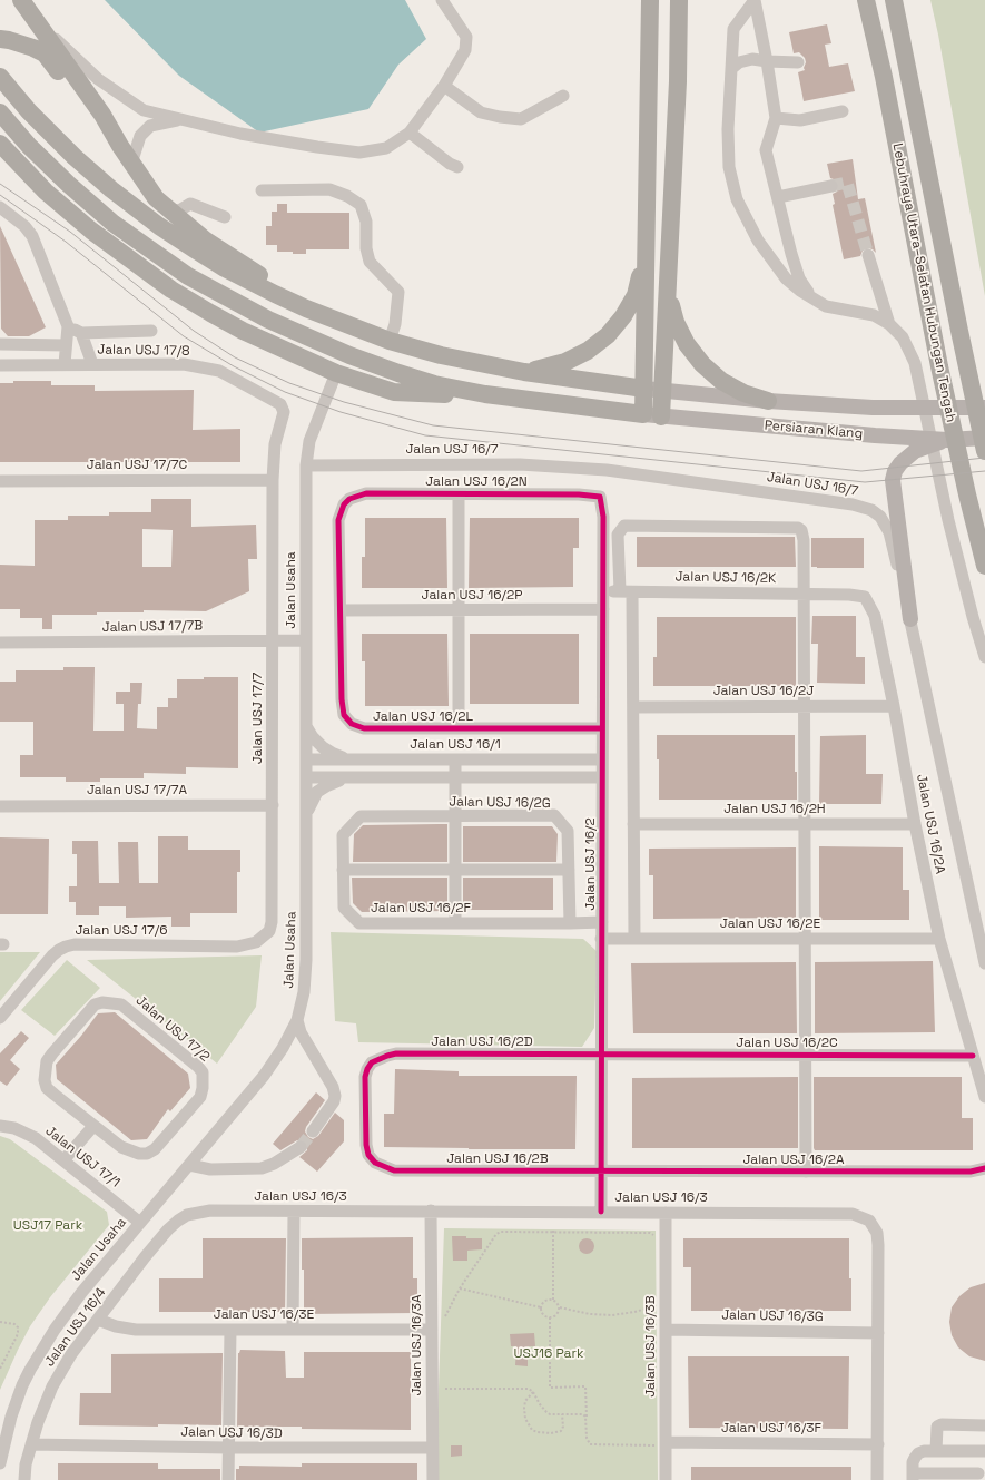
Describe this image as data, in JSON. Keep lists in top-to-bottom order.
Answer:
{
  "streets": {
    "highway": ["Lebuhraya Utara–Selatan Hubungan Tengah"],
    "main road": ["Persiaran Klang"],
    "street": [
      "Jalan USJ 17/8",
      "Jalan USJ 16/7",
      "Jalan USJ 17/7C",
      "Jalan USJ 16/2N",
      "Jalan USJ 16/2K",
      "Jalan Usaha",
      "Jalan USJ 16/2P",
      "Jalan USJ 17/7B",
      "Jalan USJ 16/2J",
      "Jalan USJ 16/2L",
      "Jalan USJ 17/7",
      "Jalan USJ 16/1",
      "Jalan USJ 17/7A",
      "Jalan USJ 16/2G",
      "Jalan USJ 16/2H",
      "Jalan USJ 16/2A",
      "Jalan USJ 16/2",
      "Jalan USJ 16/2F",
      "Jalan USJ 16/2E",
      "Jalan USJ 17/6",
      "Jalan USJ 17/2",
      "Jalan USJ 16/2D",
      "Jalan USJ 16/2C",
      "Jalan USJ 17/1",
      "Jalan USJ 16/2B",
      "Jalan USJ 16/3",
      "Jalan USJ 16/3E",
      "Jalan USJ 16/3G",
      "Jalan USJ 16/4",
      "Jalan USJ 16/3A",
      "Jalan USJ 16/3B",
      "Jalan USJ 16/3F",
      "Jalan USJ 16/3D"
    ]
  },
  "crossings": [
    ["Jalan USJ 17/8", "Jalan USJ 17/7C"],
    ["Jalan USJ 17/8", "Jalan USJ 17/7"],
    ["Jalan USJ 16/7", "Jalan Usaha"],
    ["Jalan USJ 17/7C", "Jalan USJ 17/7"],
    ["Jalan USJ 16/2N", "Jalan USJ 16/2L"],
    ["Jalan USJ 16/2N", "Jalan USJ 16/2"],
    ["Jalan USJ 16/2K", "Jalan USJ 16/2A"],
    ["Jalan USJ 16/2K", "Jalan USJ 16/2"],
    ["Jalan Usaha", "Jalan USJ 17/7B"],
    ["Jalan Usaha", "Jalan USJ 16/1"],
    ["Jalan Usaha", "Jalan USJ 17/1"],
    ["Jalan USJ 16/2P", "Jalan USJ 16/2L"],
    ["Jalan USJ 16/2P", "Jalan USJ 16/2"],
    ["Jalan USJ 17/7B", "Jalan USJ 17/7"],
    ["Jalan USJ 16/2J", "Jalan USJ 16/2A"],
    ["Jalan USJ 16/2L", "Jalan USJ 16/2"],
    ["Jalan USJ 17/7", "Jalan USJ 17/7A"],
    ["Jalan USJ 17/7", "Jalan USJ 17/6"],
    ["Jalan USJ 16/1", "Jalan USJ 16/2"],
    ["Jalan USJ 16/2G", "Jalan USJ 16/2F"],
    ["Jalan USJ 16/2H", "Jalan USJ 16/2A"],
    ["Jalan USJ 16/2A", "Jalan USJ 16/2"],
    ["Jalan USJ 16/2A", "Jalan USJ 16/2E"],
    ["Jalan USJ 16/2A", "Jalan USJ 16/2C"],
    ["Jalan USJ 16/2A", "Jalan USJ 16/2B"],
    ["Jalan USJ 16/2", "Jalan USJ 16/2F"],
    ["Jalan USJ 16/2", "Jalan USJ 16/2E"],
    ["Jalan USJ 16/2", "Jalan USJ 16/2D"],
    ["Jalan USJ 16/2", "Jalan USJ 16/2C"],
    ["Jalan USJ 16/2", "Jalan USJ 16/2B"],
    ["Jalan USJ 16/2", "Jalan USJ 16/3"],
    ["Jalan USJ 16/2D", "Jalan USJ 16/2C"],
    ["Jalan USJ 16/2D", "Jalan USJ 16/2B"],
    ["Jalan USJ 16/3", "Jalan USJ 16/3G"],
    ["Jalan USJ 16/3", "Jalan USJ 16/4"],
    ["Jalan USJ 16/3", "Jalan USJ 16/3A"],
    ["Jalan USJ 16/3", "Jalan USJ 16/3B"],
    ["Jalan USJ 16/3", "Jalan USJ 16/3F"],
    ["Jalan USJ 16/3E", "Jalan USJ 16/4"],
    ["Jalan USJ 16/3E", "Jalan USJ 16/3A"],
    ["Jalan USJ 16/3G", "Jalan USJ 16/3B"],
    ["Jalan USJ 16/4", "Jalan USJ 16/3D"],
    ["Jalan USJ 16/3A", "Jalan USJ 16/3D"],
    ["Jalan USJ 16/3B", "Jalan USJ 16/3F"]
  ],
  "parks": ["USJ17 Park", "USJ16 Park"]
}
